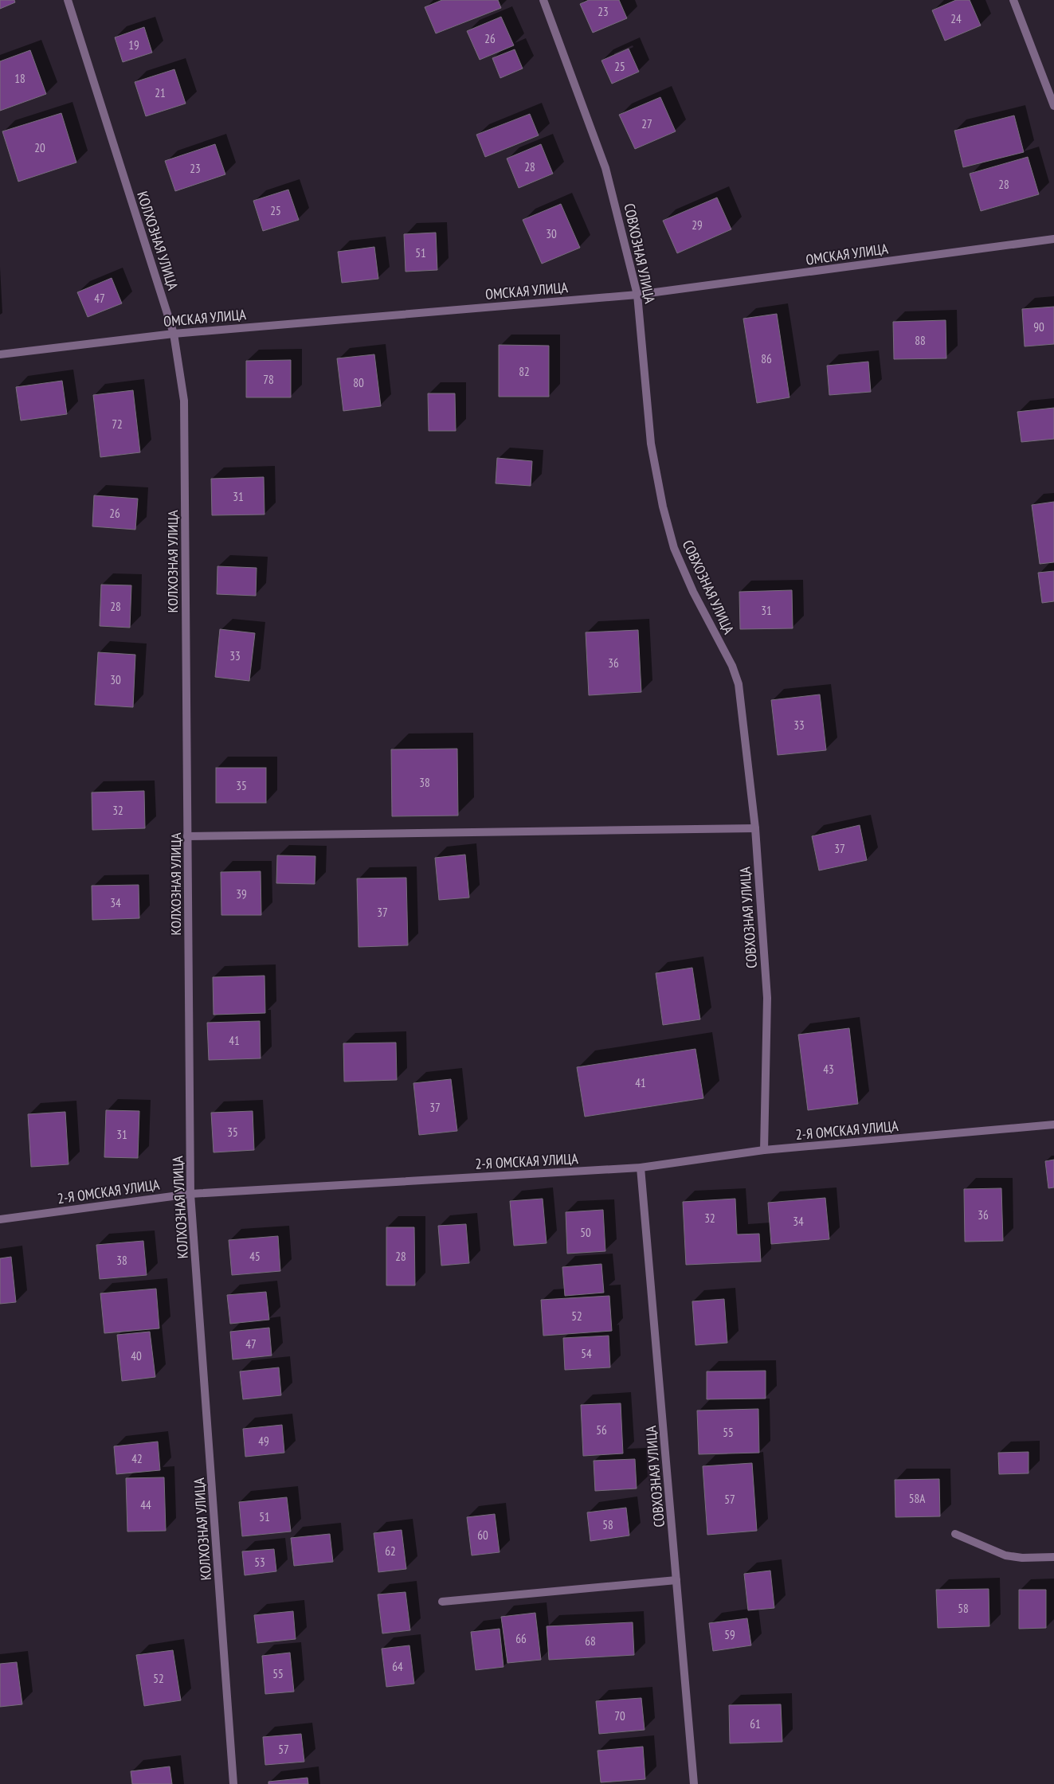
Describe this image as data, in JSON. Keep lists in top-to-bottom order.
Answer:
{
  "streets": {
    "street": [
      "КОЛХОЗНАЯ УЛИЦА",
      "СОВХОЗНАЯ УЛИЦА",
      "ОМСКАЯ УЛИЦА",
      "2-Я ОМСКАЯ УЛИЦА"
    ]
  },
  "crossings": [
    ["КОЛХОЗНАЯ УЛИЦА", "ОМСКАЯ УЛИЦА"],
    ["КОЛХОЗНАЯ УЛИЦА", "2-Я ОМСКАЯ УЛИЦА"],
    ["СОВХОЗНАЯ УЛИЦА", "ОМСКАЯ УЛИЦА"],
    ["СОВХОЗНАЯ УЛИЦА", "2-Я ОМСКАЯ УЛИЦА"]
  ],
  "house_numbers": [
    "23",
    "24",
    "26",
    "19",
    "25",
    "18",
    "21",
    "27",
    "20",
    "28",
    "23",
    "28",
    "25",
    "29",
    "30",
    "51",
    "47",
    "90",
    "88",
    "86",
    "82",
    "78",
    "80",
    "72",
    "31",
    "26",
    "28",
    "31",
    "33",
    "36",
    "30",
    "33",
    "38",
    "35",
    "32",
    "37",
    "39",
    "34",
    "37",
    "41",
    "43",
    "41",
    "37",
    "35",
    "31",
    "36",
    "32",
    "34",
    "50",
    "45",
    "28",
    "38",
    "52",
    "47",
    "54",
    "40",
    "56",
    "55",
    "49",
    "42",
    "58А",
    "57",
    "44",
    "51",
    "58",
    "60",
    "62",
    "53",
    "58",
    "59",
    "66",
    "68",
    "64",
    "55",
    "52",
    "70",
    "61",
    "57"
  ]
}
